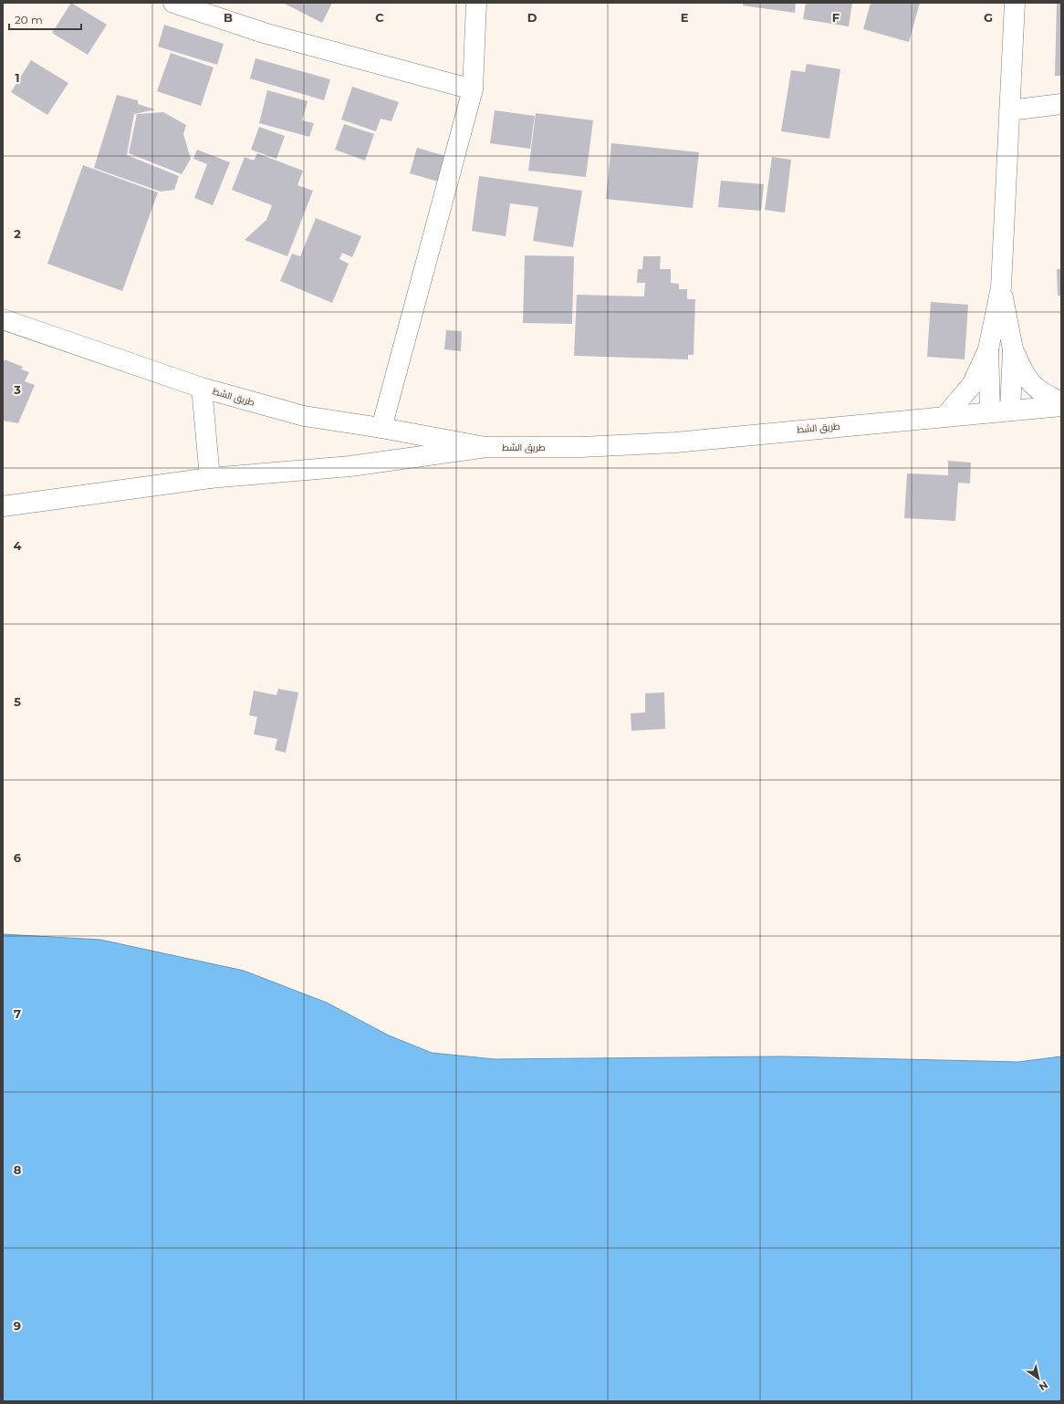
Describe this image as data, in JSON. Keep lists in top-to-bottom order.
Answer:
{
  "streets": {
    "street": ["طريق الشط"]
  },
  "scale_bar": "20 m",
  "north": "bottom right",
  "grid": {
    "columns": [
      "B",
      "C",
      "D",
      "E",
      "F",
      "G"
    ],
    "rows": [
      "1",
      "2",
      "3",
      "4",
      "5",
      "6",
      "7",
      "8",
      "9"
    ]
  }
}
